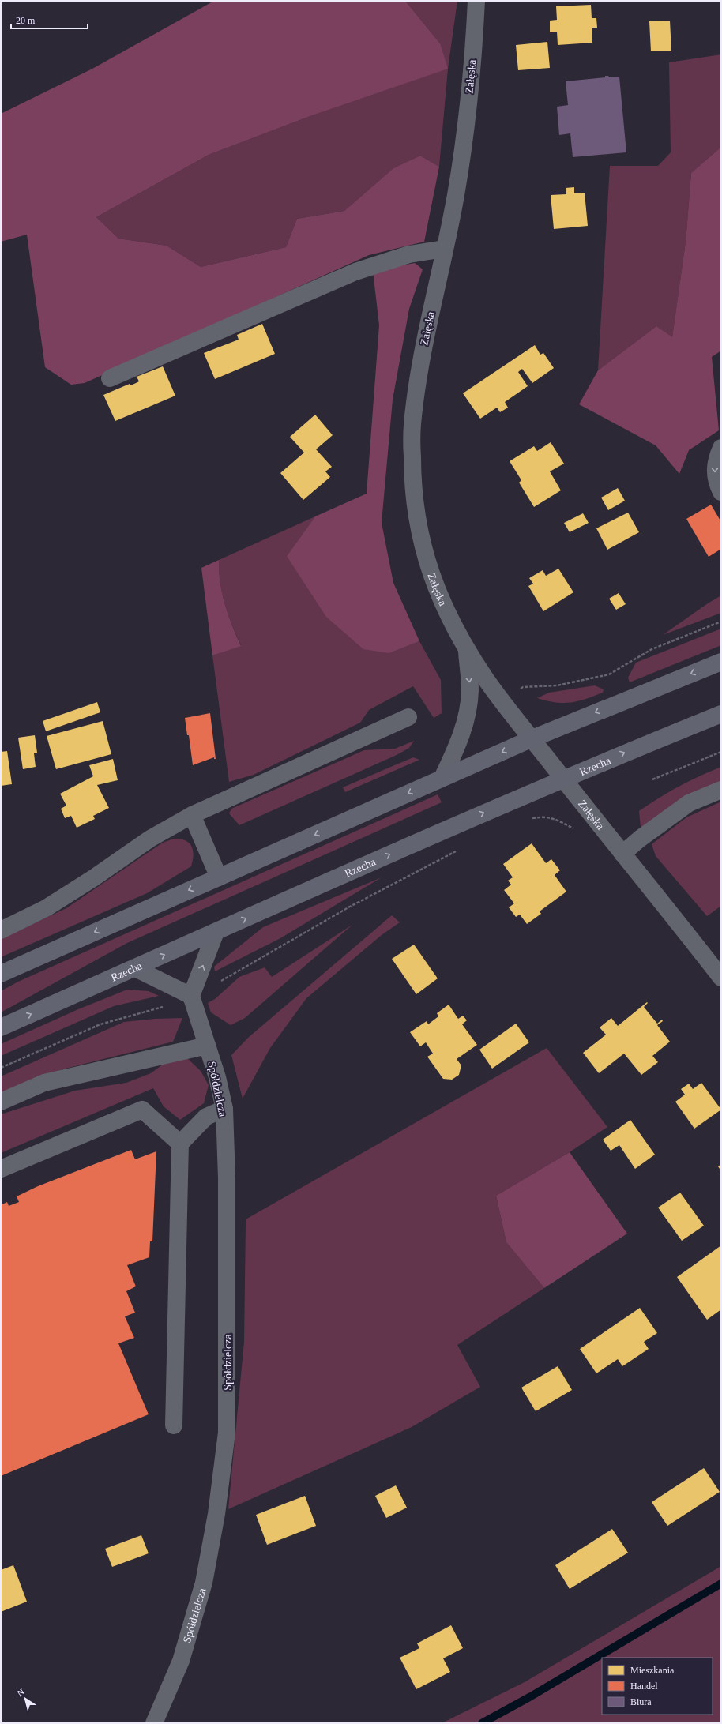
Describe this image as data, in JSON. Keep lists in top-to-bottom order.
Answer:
{
  "streets": {
    "main road": ["Rzecha"],
    "street": ["Załęska", "Spółdzielcza"]
  },
  "crossings": [
    ["Załęska", "Rzecha"]
  ],
  "legend": ["Mieszkania", "Handel", "Biura"],
  "scale_bar": "20 m",
  "north": "top left"
}
